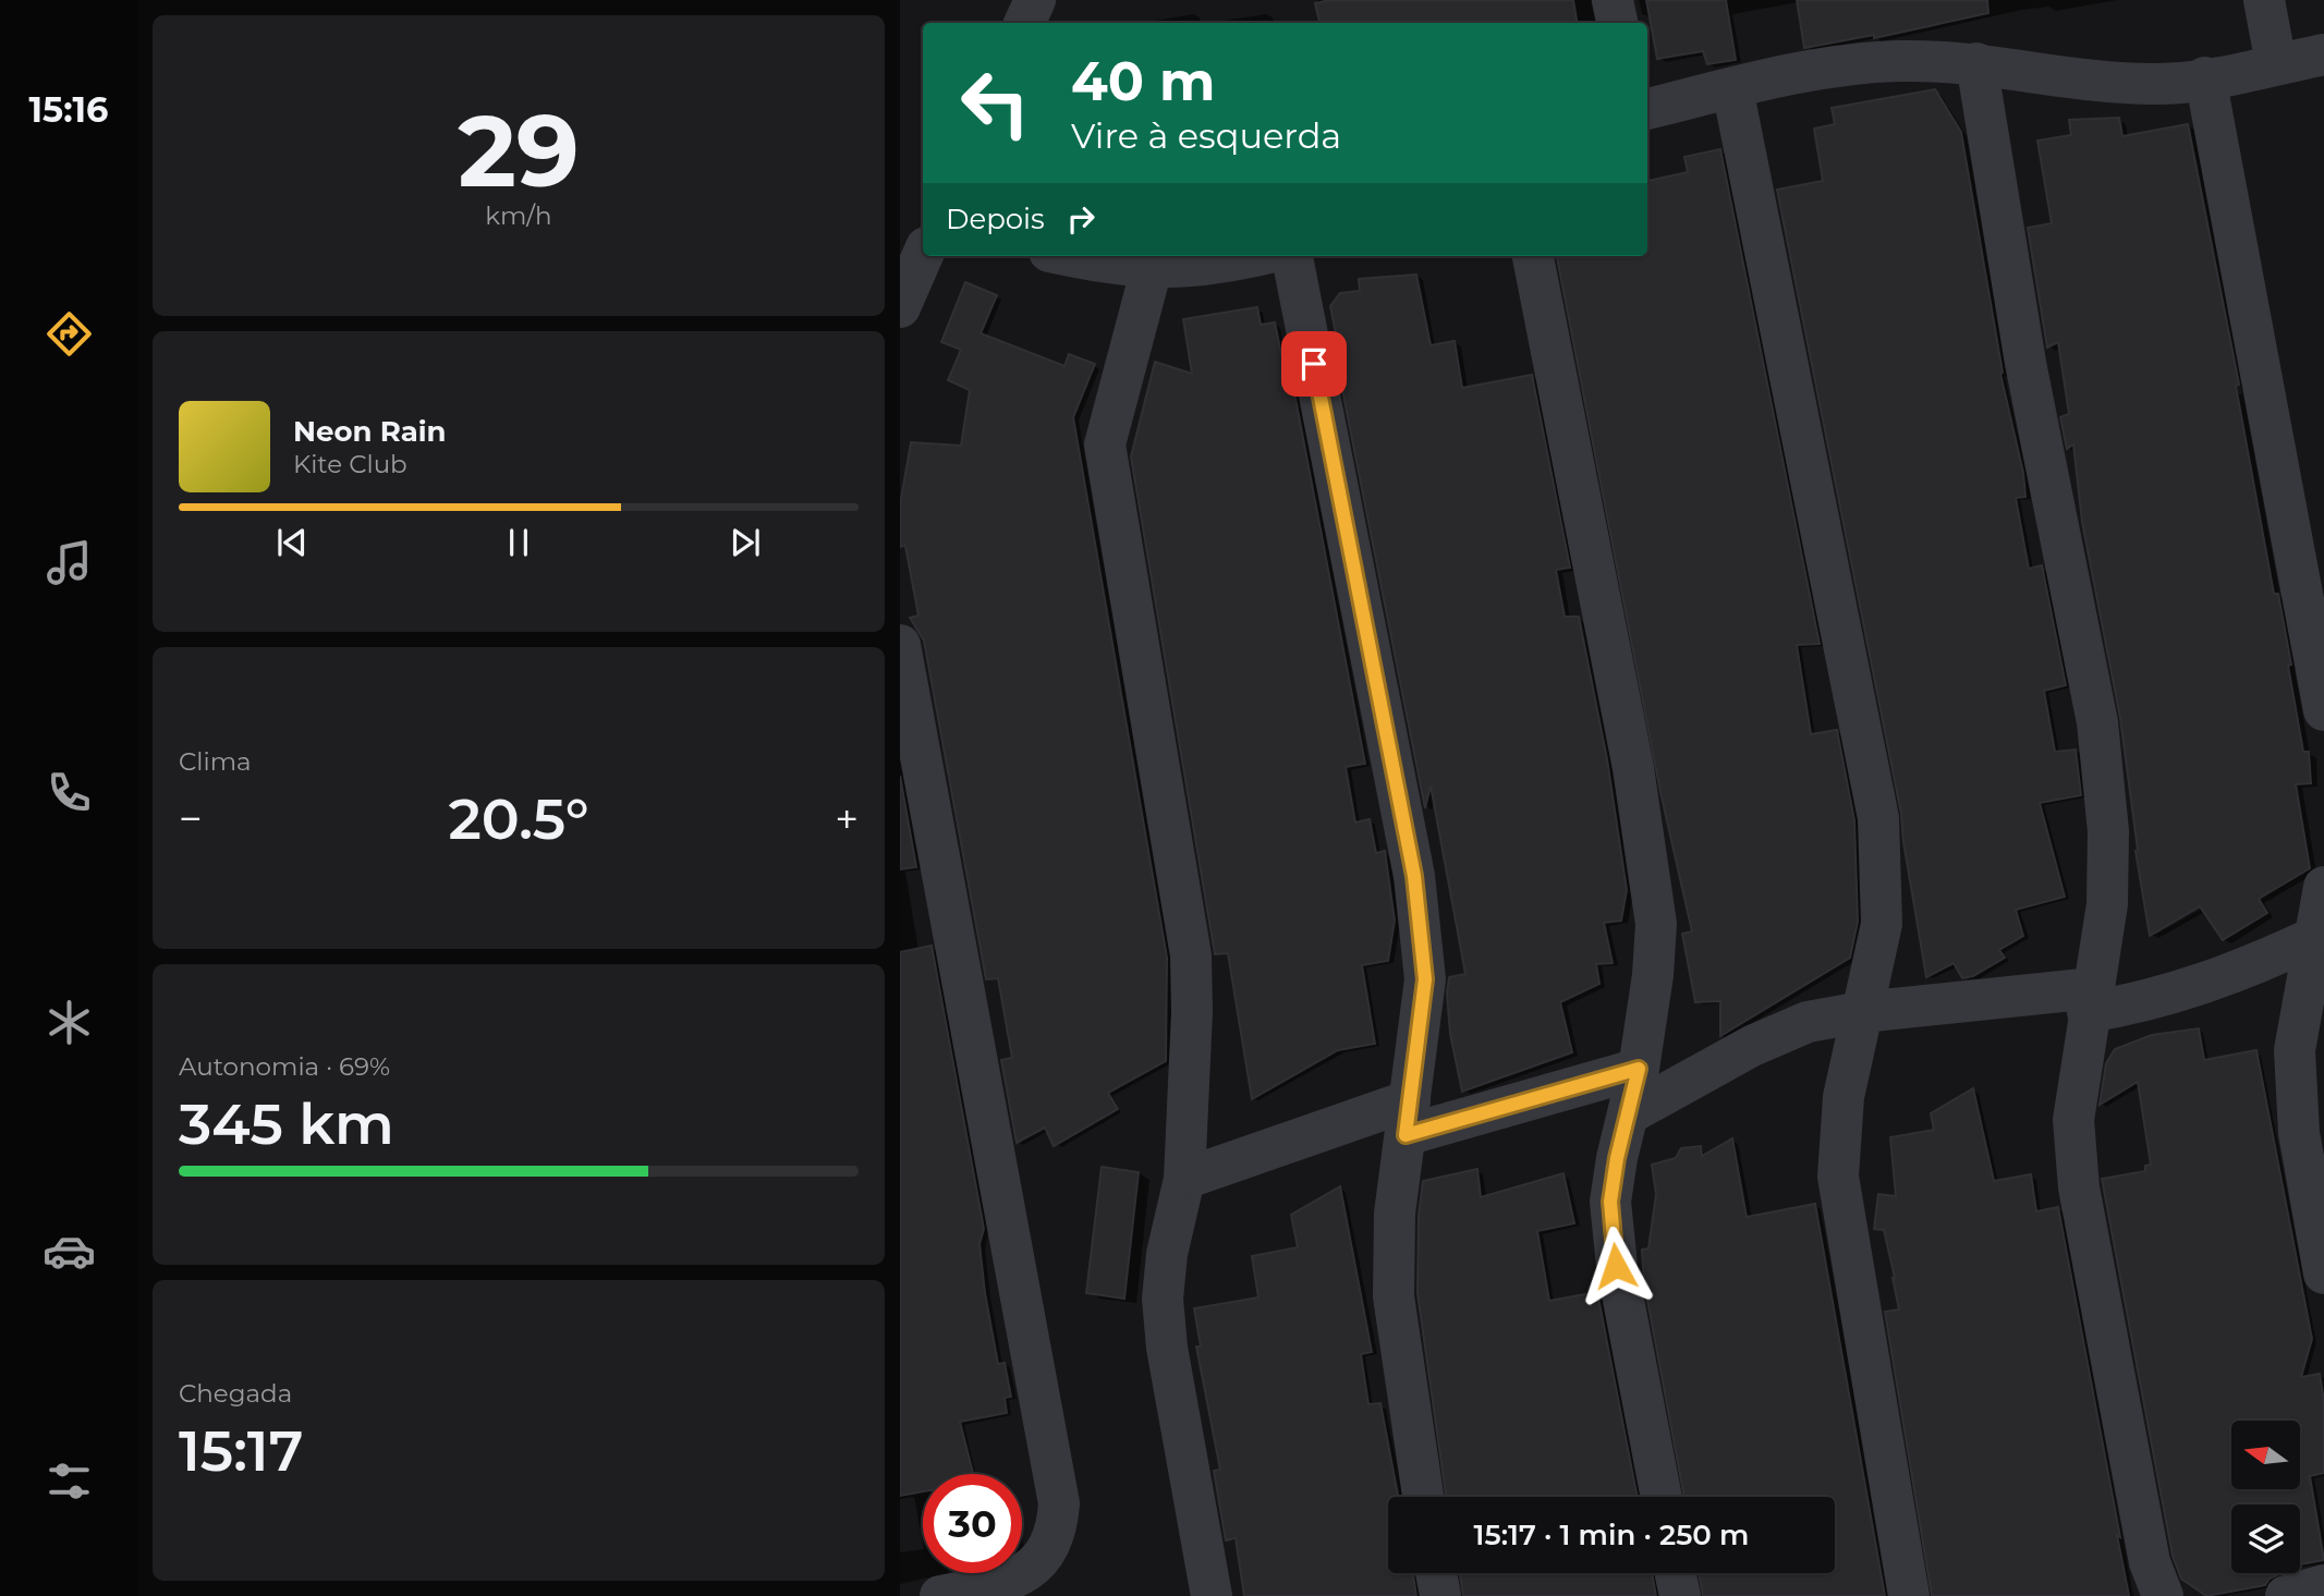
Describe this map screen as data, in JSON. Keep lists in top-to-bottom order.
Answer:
{
  "north": "left",
  "page": {
    "tabs": "15:16",
    "tile": [
      ["29", "km/h"],
      "Clima",
      ["Autonomia · 69%", "345 km"],
      ["Chegada", "15:17"]
    ],
    "turn": ["40 m", "Vire à esquerda"],
    "then": "Depois",
    "song": ["Neon Rain", "Kite Club"],
    "heat": ["−", "20.5°", "+"],
    "limit": "30",
    "trip": "15:17 · 1 min · 250 m"
  }
}
